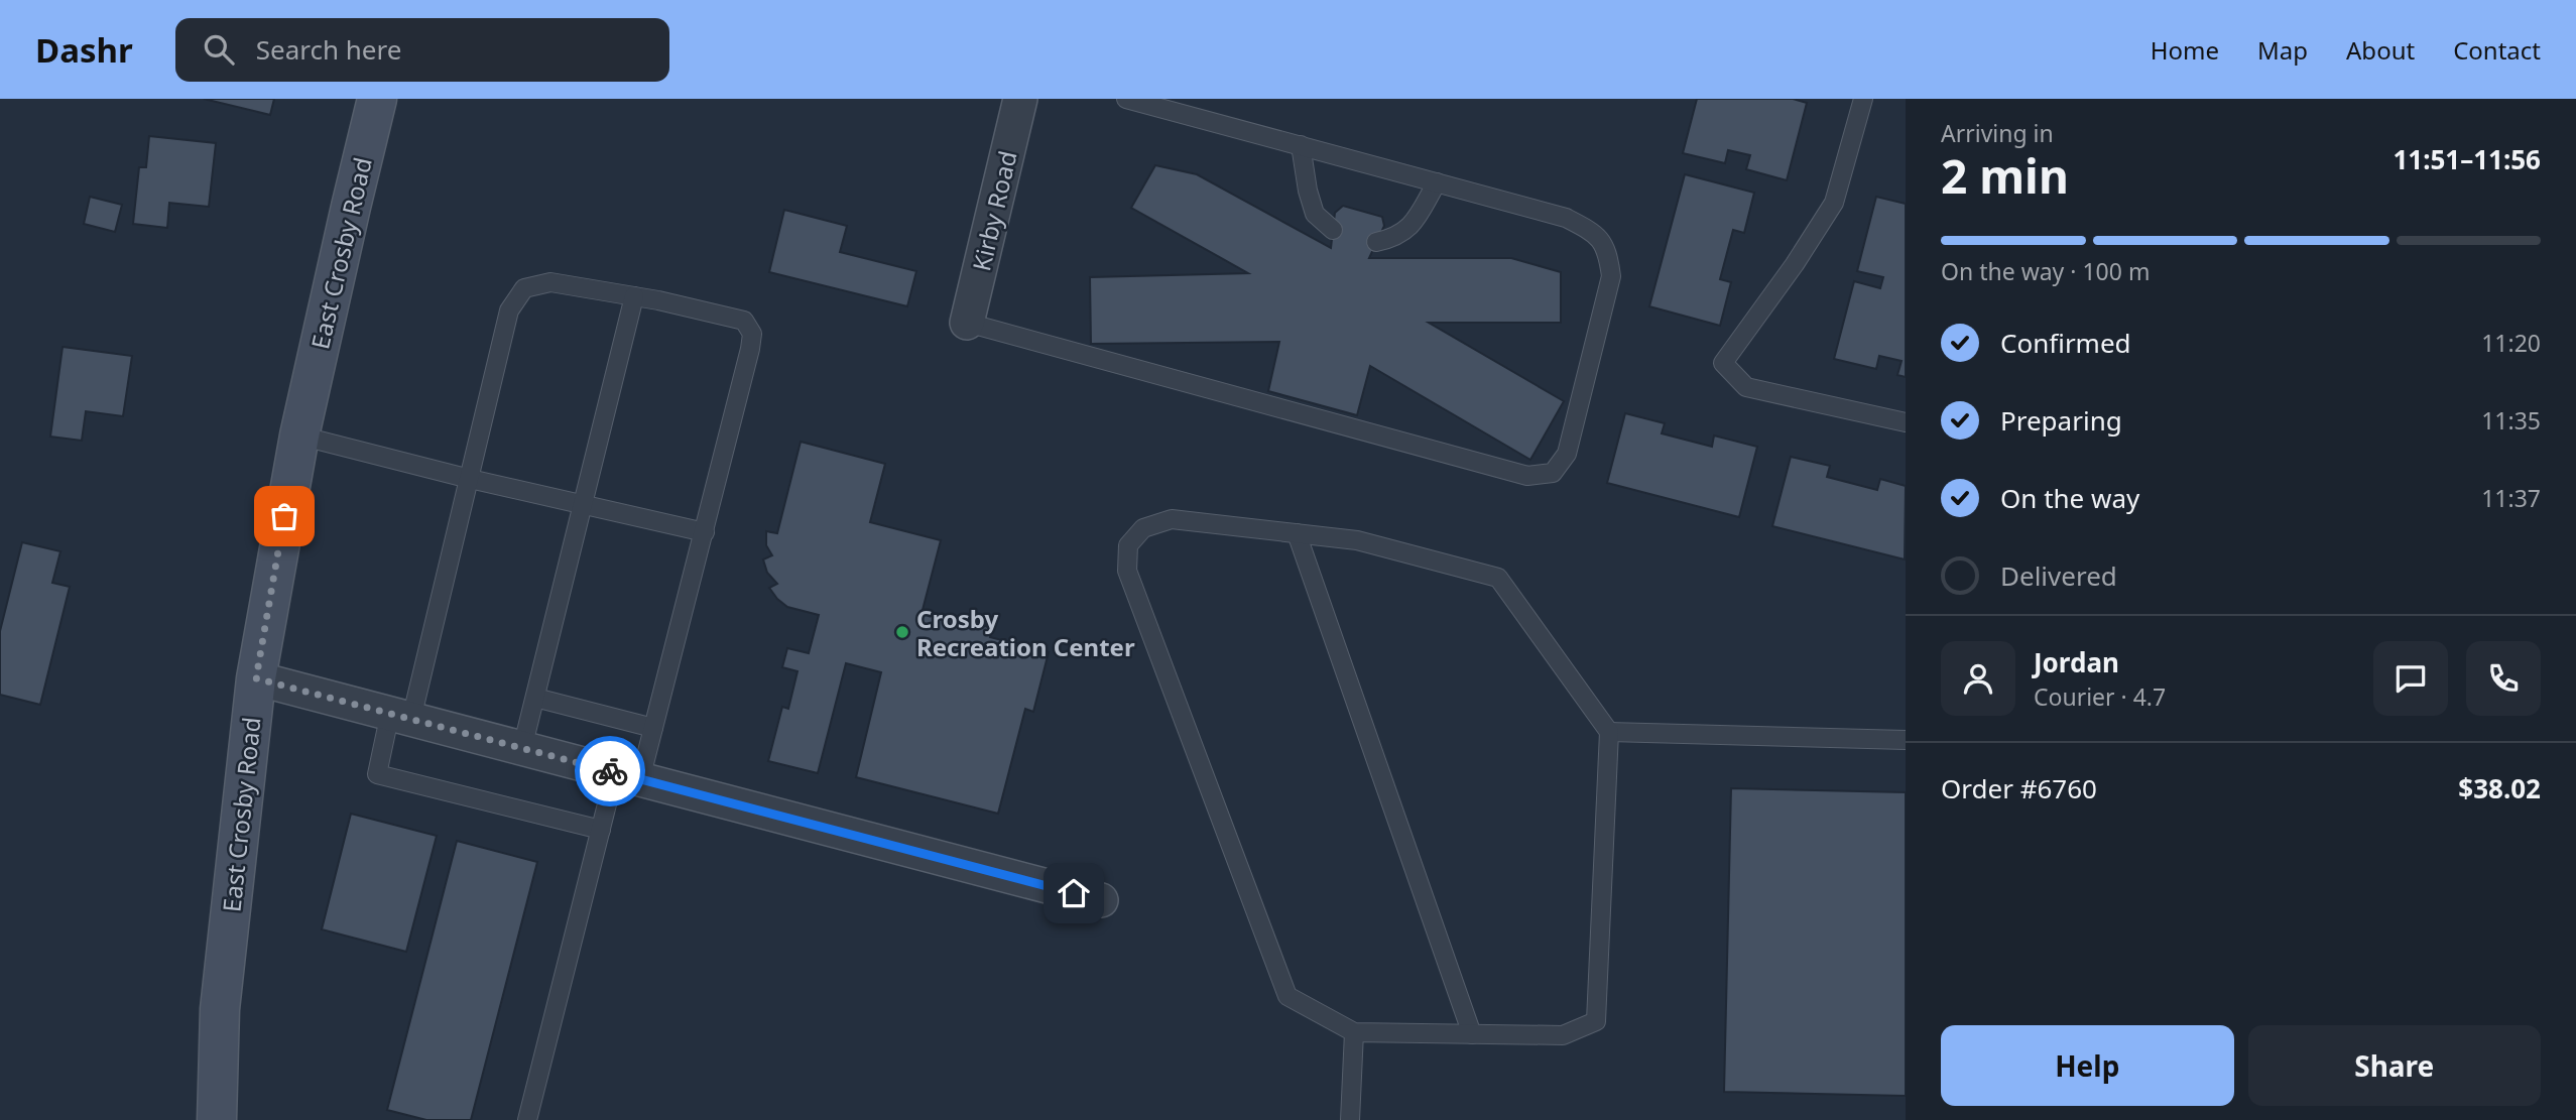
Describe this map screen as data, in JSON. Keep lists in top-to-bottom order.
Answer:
{
  "streets": {
    "street": ["Kirby Road", "East Crosby Road"]
  },
  "places": ["Crosby Recreation Center"],
  "page": {
    "header": "Dashr",
    "search": "Search here",
    "nav": [
      "Home",
      "Map",
      "About",
      "Contact"
    ],
    "heading": ["2 min", "Arriving in", "11:51–11:56"],
    "panel": [
      "Jordan",
      "Courier · 4.7",
      "Order #6760",
      "$38.02"
    ],
    "bar": "On the way · 100 m",
    "list": [
      ["Confirmed", "11:20"],
      ["Preparing", "11:35"],
      ["On the way", "11:37"],
      "Delivered"
    ],
    "buttons": ["Help", "Share"]
  }
}
